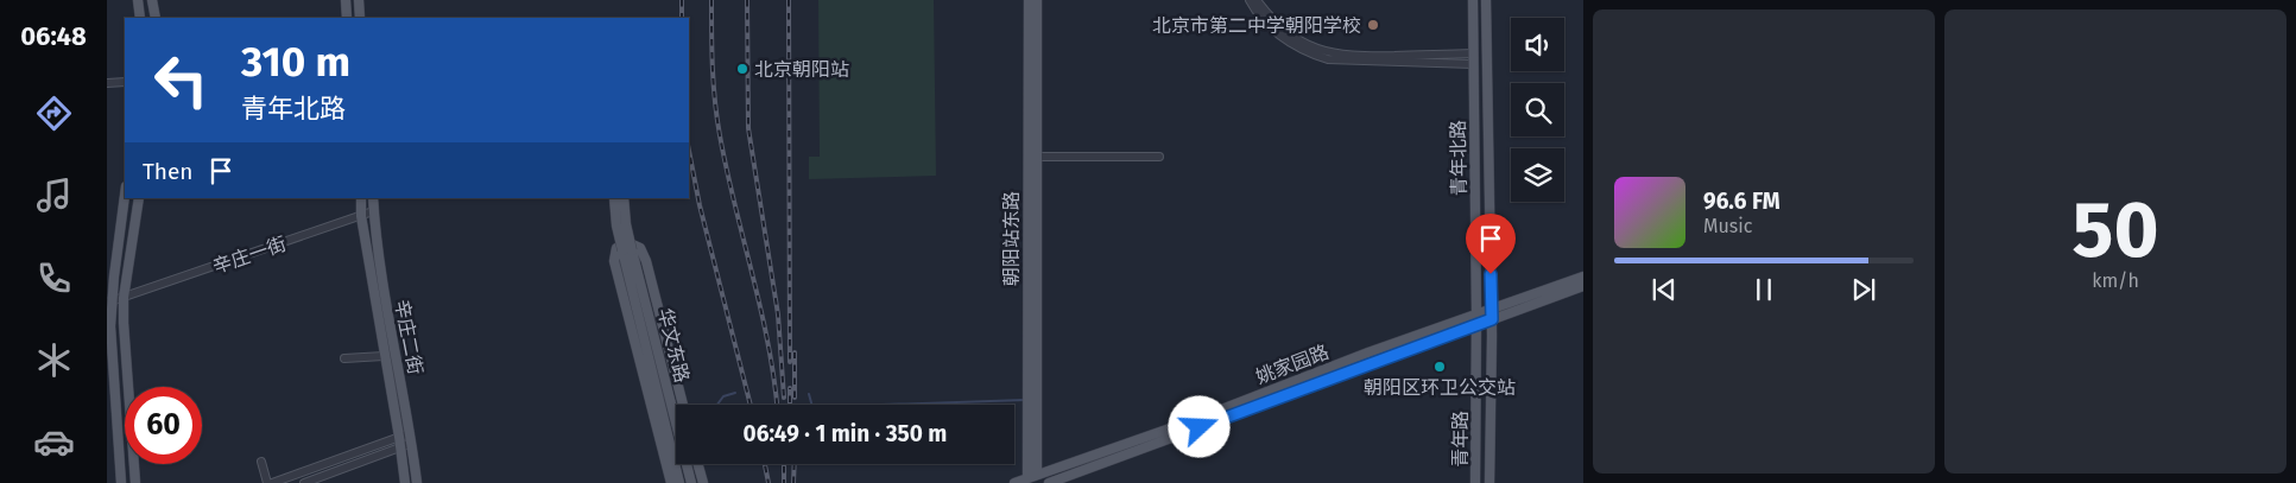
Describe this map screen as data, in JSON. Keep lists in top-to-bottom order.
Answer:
{
  "streets": {
    "main road": [
      "青年北路",
      "朝阳站东路",
      "辛庄二街",
      "华文东路",
      "姚家园路",
      "青年路"
    ],
    "street": ["辛庄一街"]
  },
  "crossings": [
    ["青年北路", "姚家园路"],
    ["青年北路", "青年路"],
    ["朝阳站东路", "姚家园路"],
    ["辛庄一街", "辛庄二街"],
    ["姚家园路", "青年路"]
  ],
  "places": ["北京市第二中学朝阳学校", "北京朝阳站", "朝阳区环卫公交站"],
  "page": {
    "tabs": "06:48",
    "tile": ["50", "km/h"],
    "turn": ["310 m", "青年北路"],
    "then": "Then",
    "song": ["96.6 FM", "Music"],
    "limit": "60",
    "trip": "06:49 · 1 min · 350 m"
  }
}
